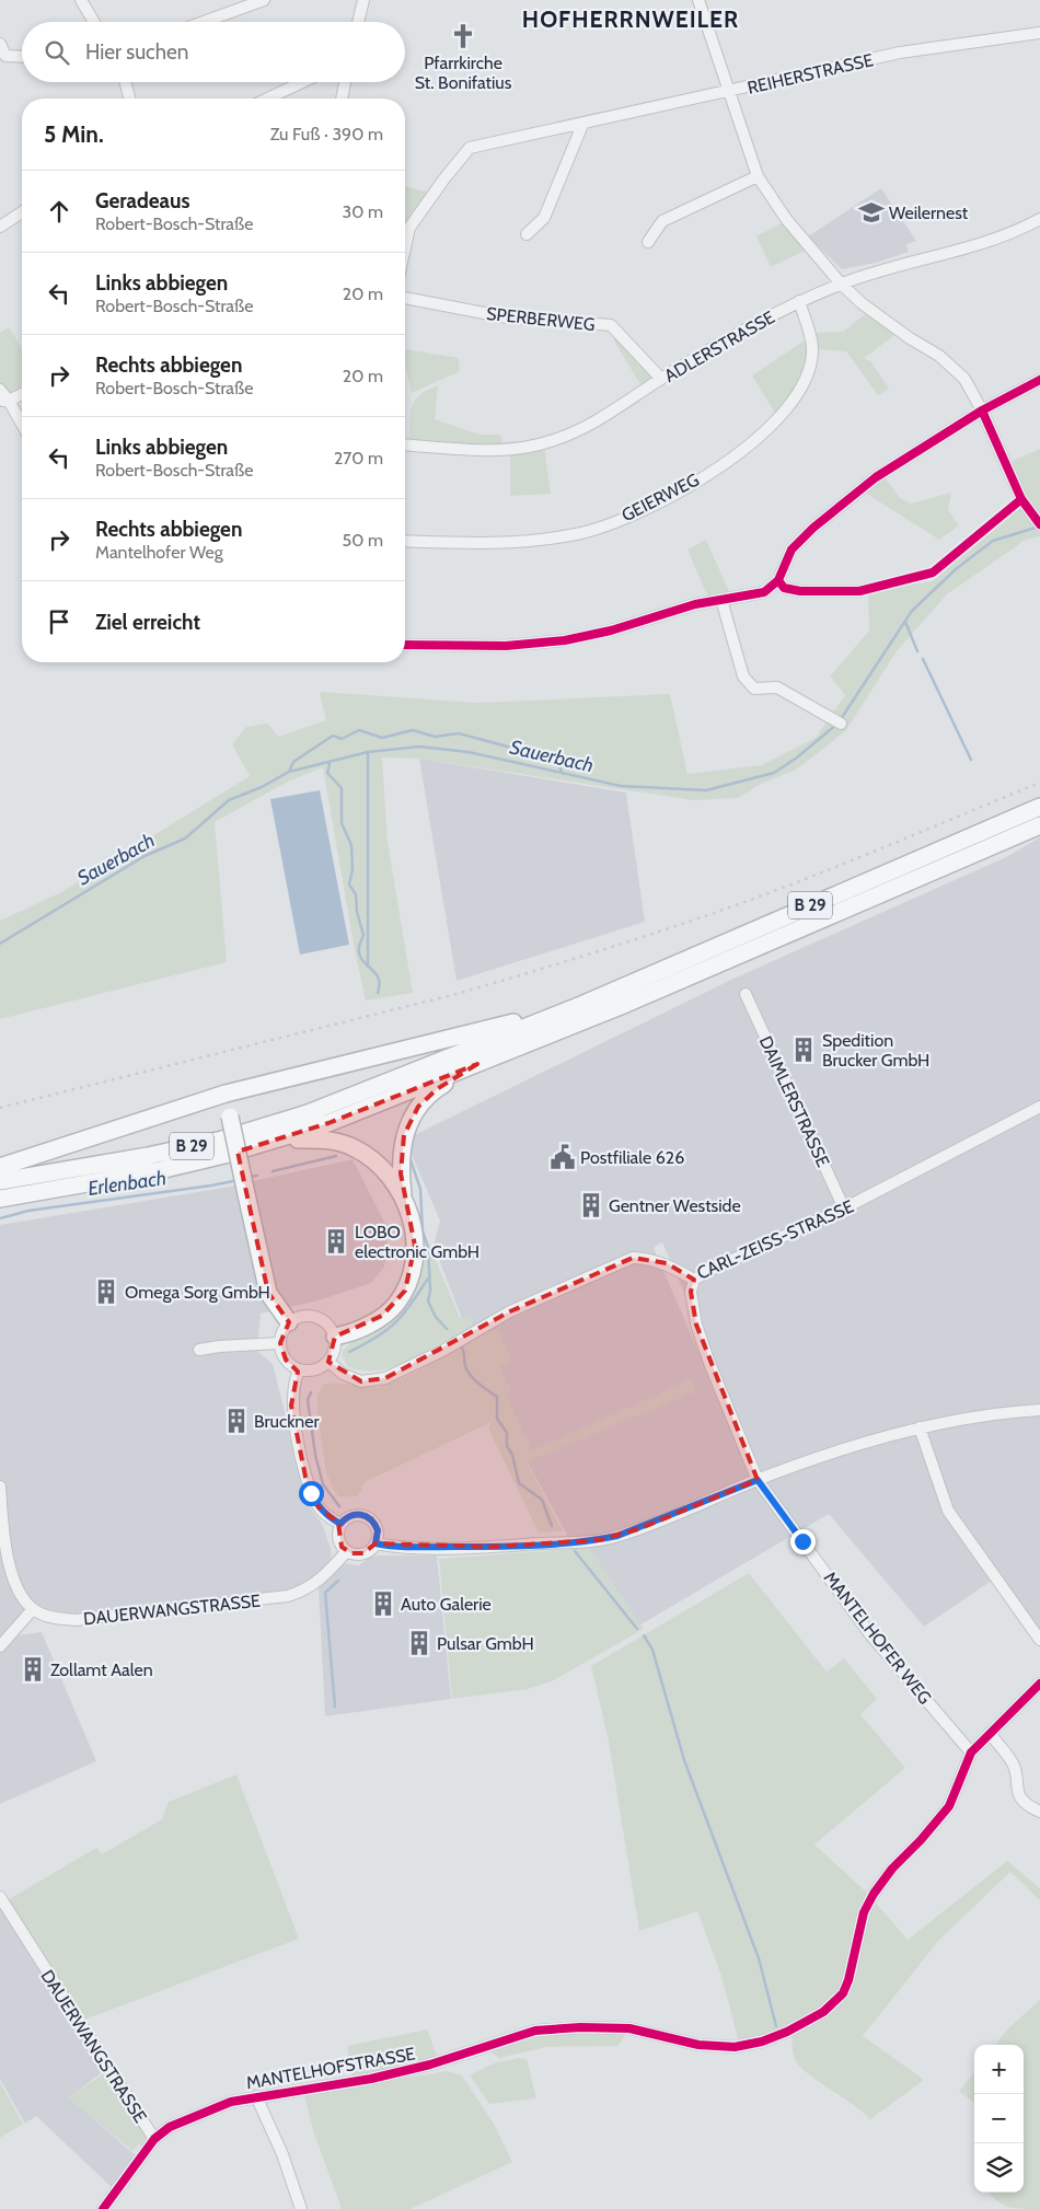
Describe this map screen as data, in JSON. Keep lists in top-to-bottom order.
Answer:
{
  "streets": {
    "highway": ["B 29"],
    "street": [
      "REIHERSTRASSE",
      "SPERBERWEG",
      "ADLERSTRASSE",
      "GEIERWEG",
      "DAIMLERSTRASSE",
      "CARL-ZEISS-STRASSE",
      "DAUERWANGSTRASSE",
      "MANTELHOFER WEG",
      "MANTELHOFSTRASSE"
    ]
  },
  "crossings": [
    ["SPERBERWEG", "ADLERSTRASSE"],
    ["ADLERSTRASSE", "GEIERWEG"],
    ["DAIMLERSTRASSE", "CARL-ZEISS-STRASSE"],
    ["CARL-ZEISS-STRASSE", "MANTELHOFER WEG"],
    ["DAUERWANGSTRASSE", "MANTELHOFSTRASSE"],
    ["MANTELHOFER WEG", "MANTELHOFSTRASSE"]
  ],
  "districts": ["HOFHERRNWEILER"],
  "water": ["Sauerbach", "Erlenbach"],
  "places": {
    "church": ["Pfarrkirche St. Bonifatius"],
    "school or university": ["Weilernest"],
    "building": [
      "Spedition Brucker GmbH",
      "Gentner Westside",
      "LOBO electronic GmbH",
      "Omega Sorg GmbH",
      "Bruckner",
      "Auto Galerie",
      "Pulsar GmbH",
      "Zollamt Aalen"
    ],
    "public building": ["Postfiliale 626"]
  },
  "page": {
    "search": "Hier suchen",
    "heading": ["5 Min.", "Zu Fuß · 390 m"],
    "list": [
      ["Geradeaus", "Robert-Bosch-Straße", "30 m"],
      ["Links abbiegen", "Robert-Bosch-Straße", "20 m"],
      ["Rechts abbiegen", "Robert-Bosch-Straße", "20 m"],
      ["Links abbiegen", "Robert-Bosch-Straße", "270 m"],
      ["Rechts abbiegen", "Mantelhofer Weg", "50 m"],
      "Ziel erreicht"
    ],
    "map_buttons": ["+", "−"]
  }
}
